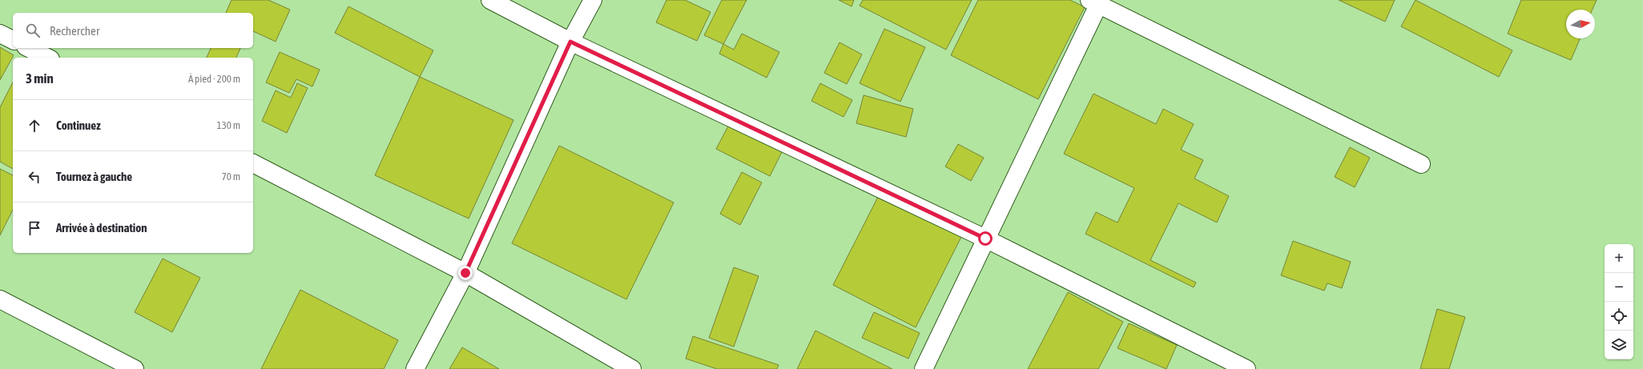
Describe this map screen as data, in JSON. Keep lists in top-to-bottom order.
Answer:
{
  "north": "right",
  "page": {
    "search": "Rechercher",
    "heading": ["3 min", "À pied · 200 m"],
    "list": [
      ["Continuez", "130 m"],
      ["Tournez à gauche", "70 m"],
      "Arrivée à destination"
    ],
    "map_buttons": ["+", "−"]
  }
}
